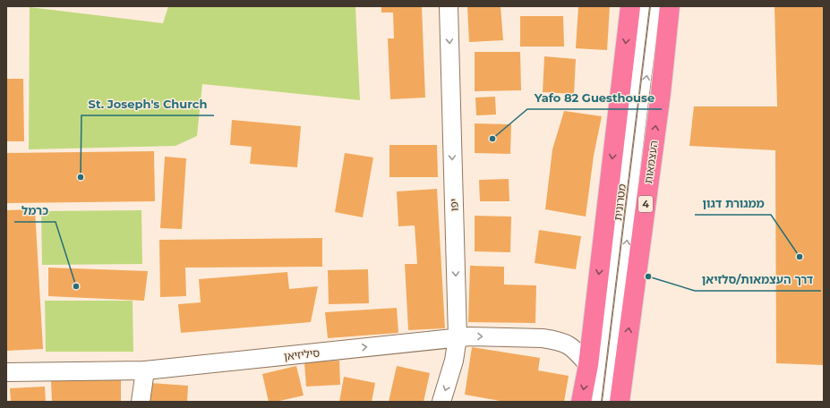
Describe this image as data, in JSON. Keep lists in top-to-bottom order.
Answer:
{
  "streets": {
    "highway": ["העצמאות", "4"],
    "street": ["יפו", "סיליזיאן"],
    "lane": ["מטרונית"]
  },
  "crossings": [
    ["יפו", "סיליזיאן"]
  ],
  "one_way": ["יפו", "סיליזיאן"],
  "places": [
    "Yafo 82 Guesthouse",
    "St. Joseph's Church",
    "ממגורת דגון",
    "דרך העצמאות/סלזיאן",
    "כרמל"
  ]
}
